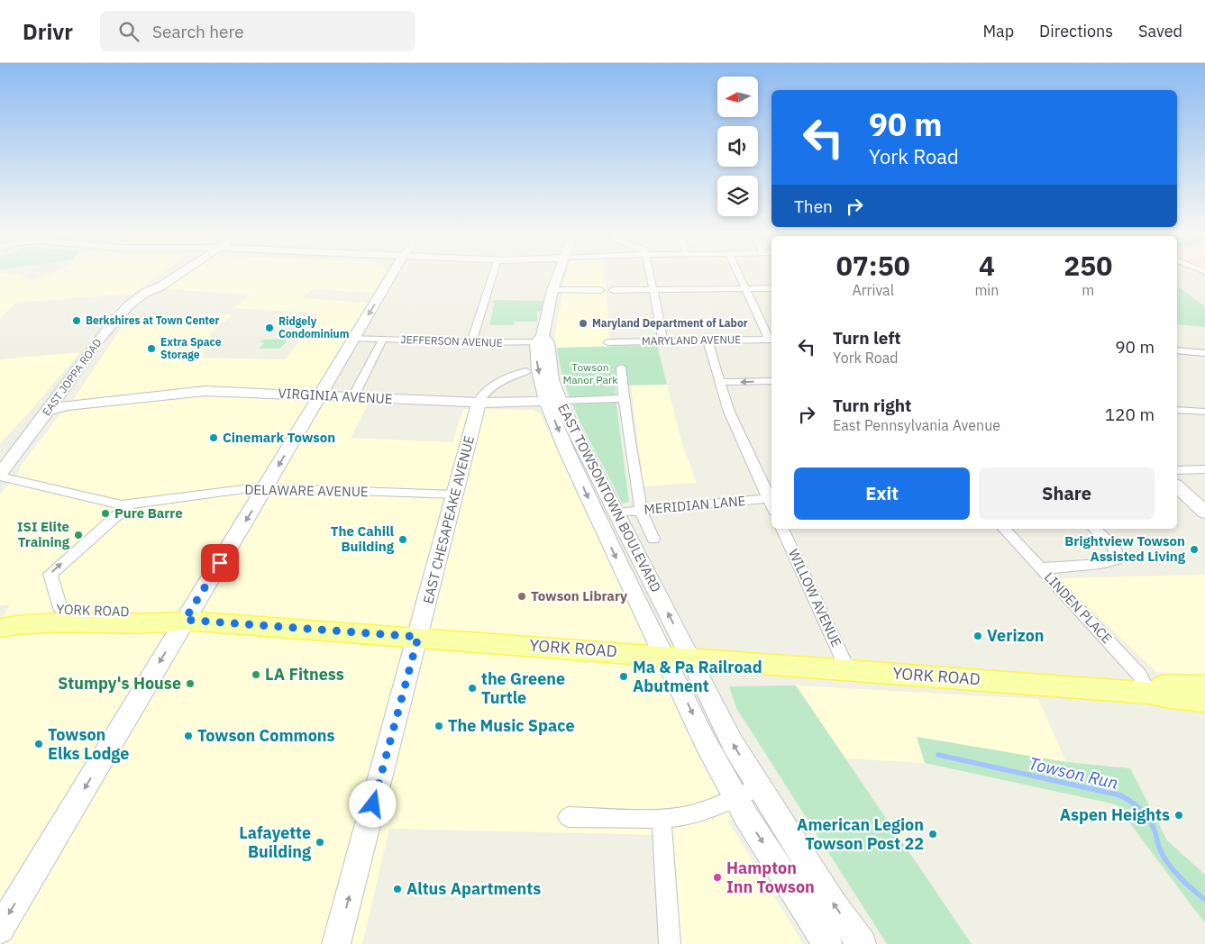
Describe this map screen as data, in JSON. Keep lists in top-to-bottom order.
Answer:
{
  "streets": {
    "main road": [
      "EAST JOPPA ROAD",
      "VIRGINIA AVENUE",
      "EAST TOWSONTOWN BOULEVARD",
      "EAST CHESAPEAKE AVENUE",
      "YORK ROAD"
    ],
    "street": [
      "MARYLAND AVENUE",
      "JEFFERSON AVENUE",
      "DELAWARE AVENUE",
      "MERIDIAN LANE",
      "WILLOW AVENUE",
      "LINDEN PLACE"
    ]
  },
  "crossings": [
    ["JEFFERSON AVENUE", "EAST TOWSONTOWN BOULEVARD"],
    ["EAST JOPPA ROAD", "VIRGINIA AVENUE"],
    ["EAST JOPPA ROAD", "DELAWARE AVENUE"],
    ["VIRGINIA AVENUE", "EAST TOWSONTOWN BOULEVARD"],
    ["VIRGINIA AVENUE", "EAST CHESAPEAKE AVENUE"],
    ["DELAWARE AVENUE", "EAST CHESAPEAKE AVENUE"],
    ["EAST TOWSONTOWN BOULEVARD", "MERIDIAN LANE"],
    ["EAST TOWSONTOWN BOULEVARD", "YORK ROAD"],
    ["EAST CHESAPEAKE AVENUE", "YORK ROAD"],
    ["WILLOW AVENUE", "YORK ROAD"],
    ["LINDEN PLACE", "YORK ROAD"]
  ],
  "one_way": ["EAST CHESAPEAKE AVENUE"],
  "water": ["Towson Run"],
  "parks": ["Towson Manor Park"],
  "places": [
    "Berkshires at Town Center",
    "Maryland Department of Labor",
    "Ridgely Condominium",
    "Extra Space Storage",
    "Cinemark Towson",
    "Pure Barre",
    "ISI Elite Training",
    "The Cahill Building",
    "Brightview Towson Assisted Living",
    "Towson Library",
    "Verizon",
    "LA Fitness",
    "Ma & Pa Railroad Abutment",
    "Stumpy's House",
    "the Greene Turtle",
    "The Music Space",
    "Towson Commons",
    "Towson Elks Lodge",
    "Aspen Heights",
    "American Legion Towson Post 22",
    "Lafayette Building",
    "Hampton Inn Towson",
    "Altus Apartments"
  ],
  "north": "left",
  "page": {
    "header": "Drivr",
    "search": "Search here",
    "nav": ["Map", "Directions", "Saved"],
    "turn": ["90 m", "York Road"],
    "then": "Then",
    "eta": [
      "07:50",
      "Arrival",
      "4",
      "min",
      "250",
      "m"
    ],
    "list": [
      {
        "name": "Turn left",
        "note": "York Road",
        "value": "90 m"
      },
      {
        "name": "Turn right",
        "note": "East Pennsylvania Avenue",
        "value": "120 m"
      }
    ],
    "buttons": ["Exit", "Share"]
  }
}
